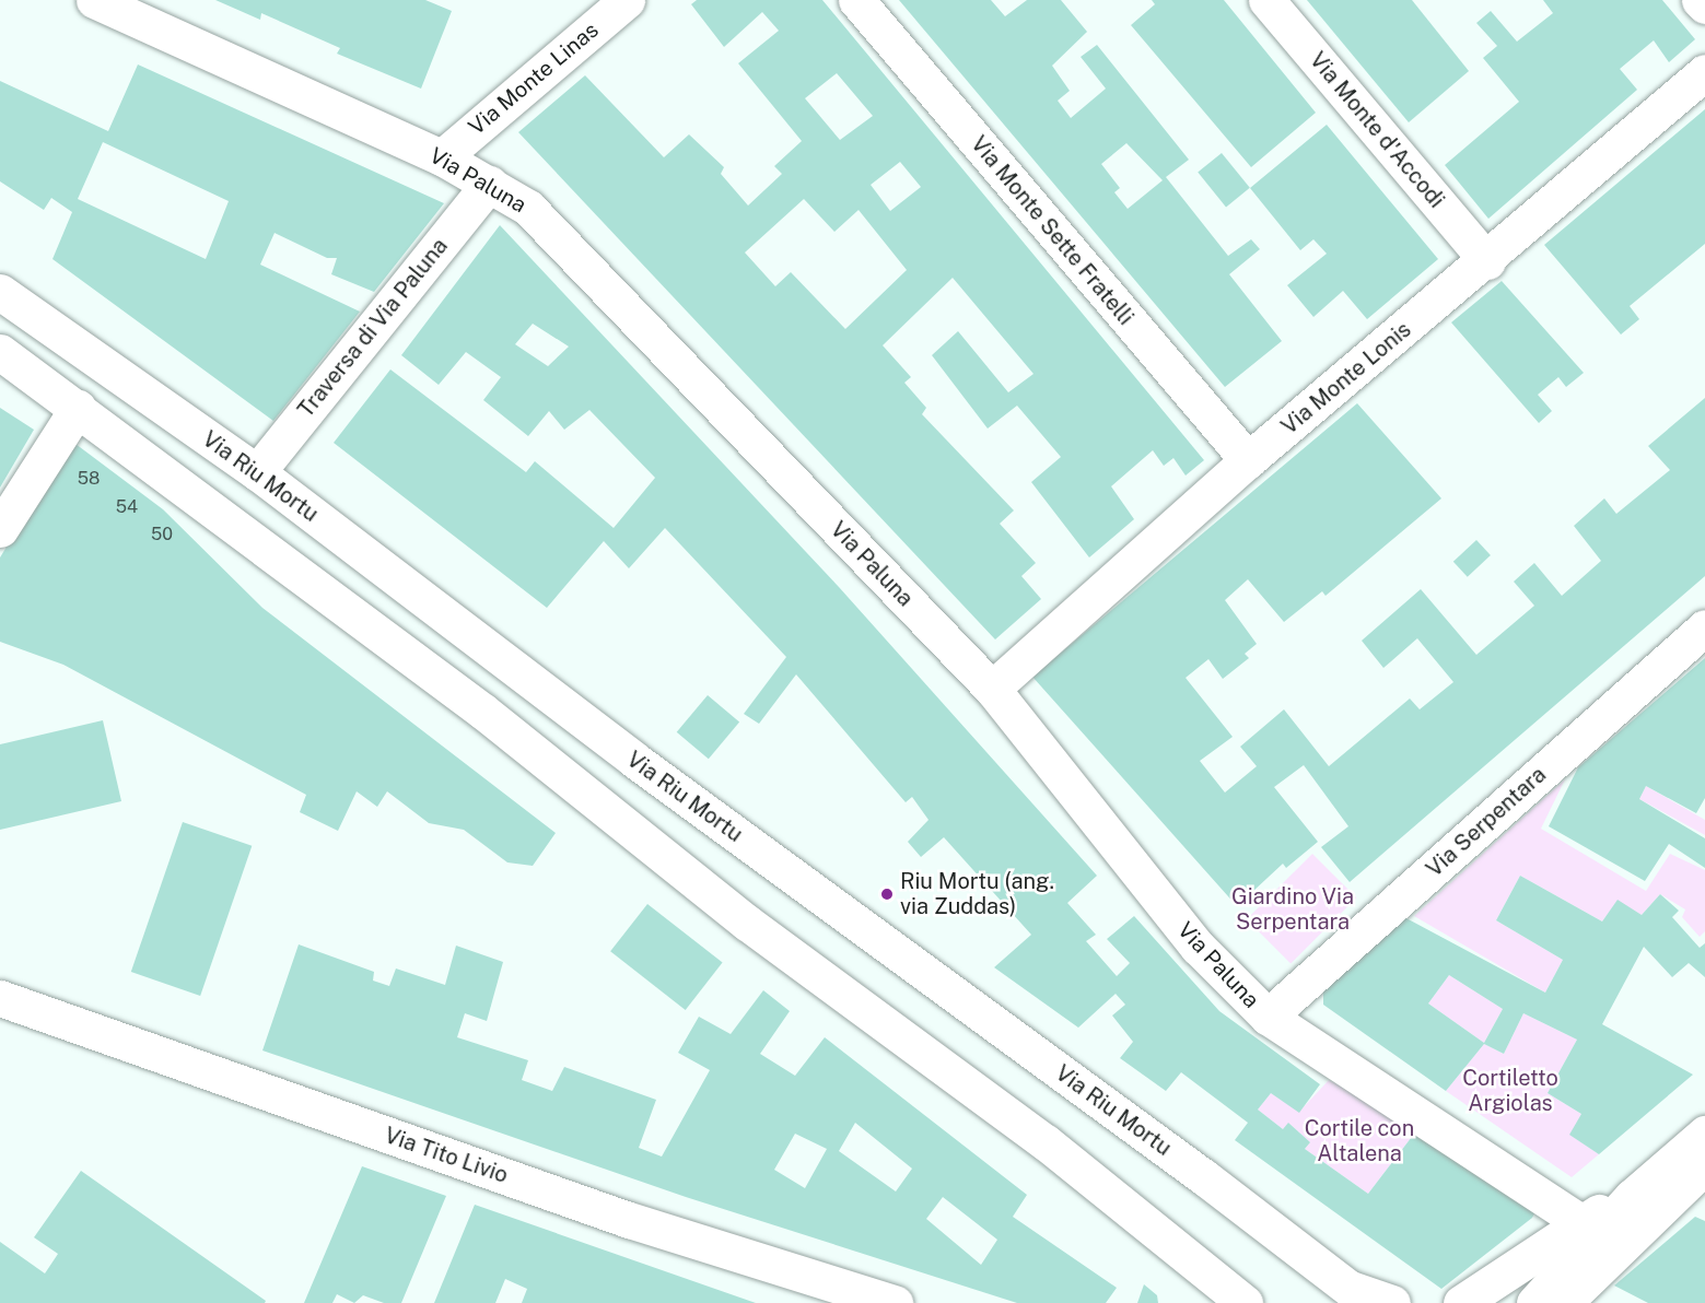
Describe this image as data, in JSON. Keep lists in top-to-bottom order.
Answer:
{
  "streets": {
    "street": [
      "Via Monte Linas",
      "Via Monte d'Accodi",
      "Via Paluna",
      "Via Monte Sette Fratelli",
      "Traversa di Via Paluna",
      "Via Monte Lonis",
      "Via Riu Mortu",
      "Via Serpentara",
      "Via Tito Livio"
    ]
  },
  "crossings": [
    ["Via Monte Linas", "Via Paluna"],
    ["Via Monte d'Accodi", "Via Monte Lonis"],
    ["Via Paluna", "Traversa di Via Paluna"],
    ["Via Paluna", "Via Monte Lonis"],
    ["Via Paluna", "Via Serpentara"],
    ["Via Monte Sette Fratelli", "Via Monte Lonis"],
    ["Traversa di Via Paluna", "Via Riu Mortu"]
  ],
  "parks": ["Giardino Via Serpentara", "Cortiletto Argiolas", "Cortile con Altalena"],
  "places": ["Riu Mortu (ang. via Zuddas)"],
  "house_numbers": ["58", "54", "50"]
}
